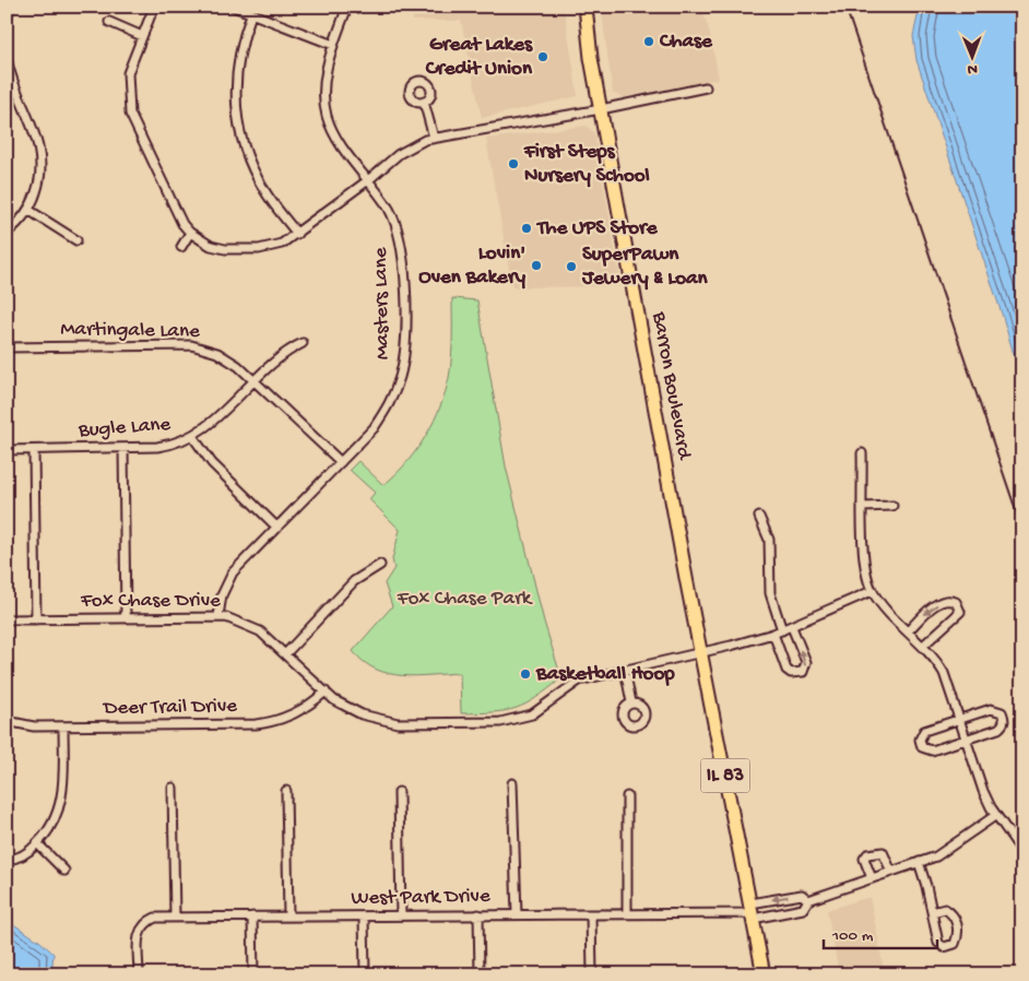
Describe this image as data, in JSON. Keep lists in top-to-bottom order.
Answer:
{
  "streets": {
    "main road": ["Barron Boulevard", "IL 83"],
    "street": [
      "Masters Lane",
      "Martingale Lane",
      "Bugle Lane",
      "Fox Chase Drive",
      "Deer Trail Drive",
      "West Park Drive"
    ]
  },
  "crossings": [
    ["Masters Lane", "Martingale Lane"],
    ["Masters Lane", "Fox Chase Drive"],
    ["Martingale Lane", "Bugle Lane"],
    ["Barron Boulevard", "Fox Chase Drive"],
    ["Barron Boulevard", "IL 83"],
    ["Fox Chase Drive", "Deer Trail Drive"],
    ["Fox Chase Drive", "IL 83"],
    ["IL 83", "West Park Drive"]
  ],
  "parks": ["Fox Chase Park"],
  "places": [
    "Chase",
    "Great Lakes Credit Union",
    "First Steps Nursery School",
    "The UPS Store",
    "Lovin' Oven Bakery",
    "SuperPawn Jewery & Loan",
    "Basketball Hoop"
  ],
  "scale_bar": "100 m",
  "north": "bottom"
}
